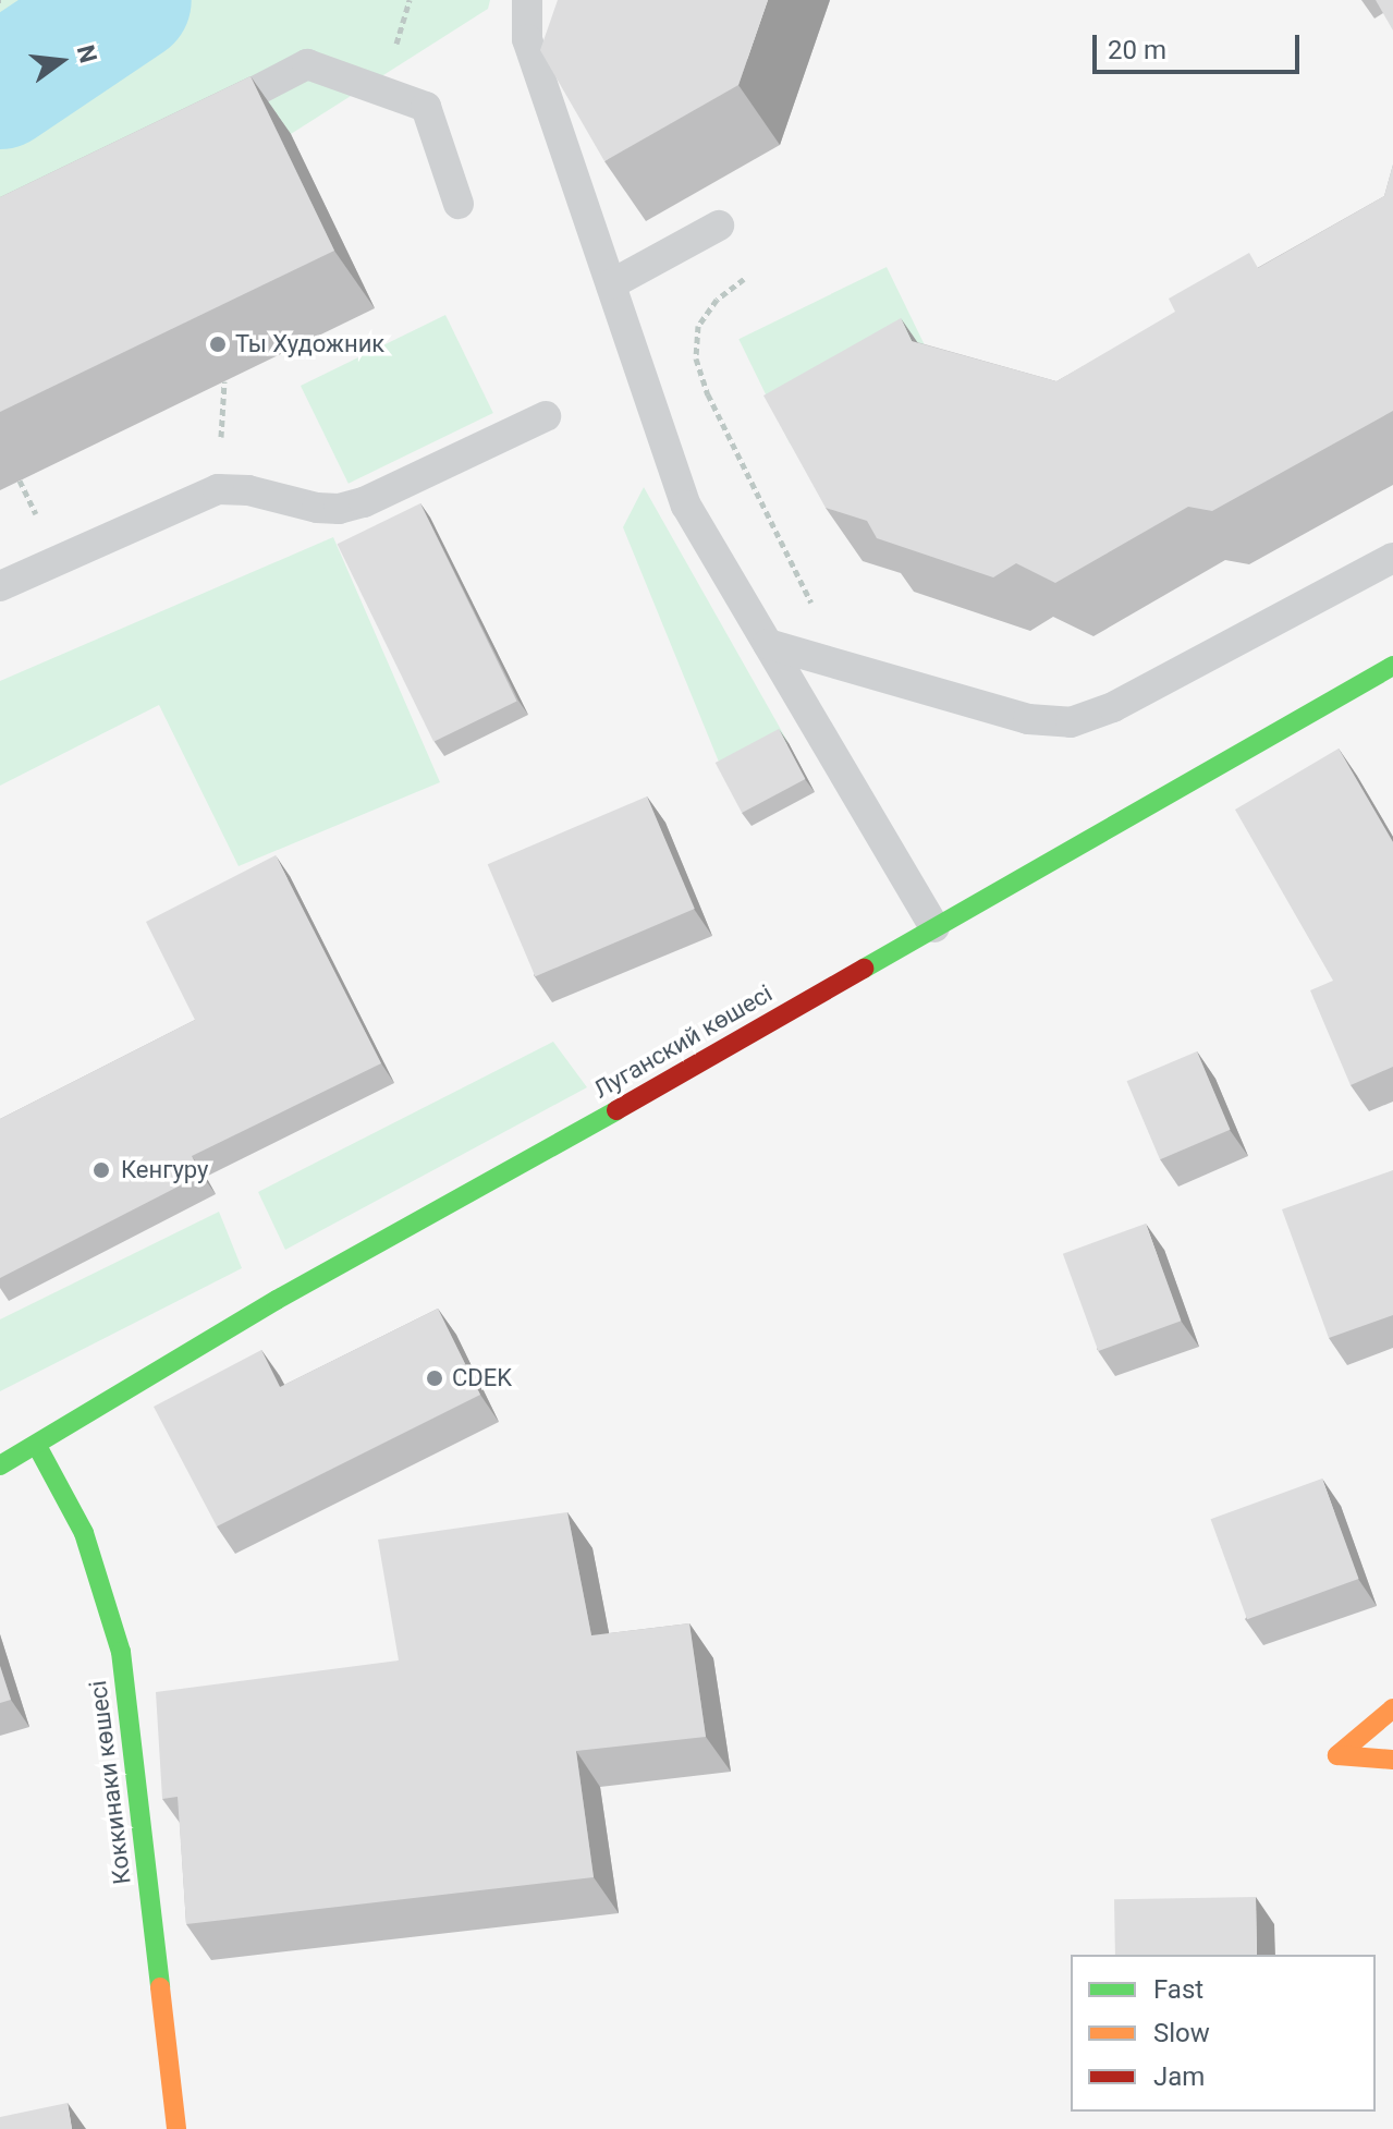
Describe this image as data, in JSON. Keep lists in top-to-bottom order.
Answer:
{
  "streets": {
    "street": ["Луганский көшесі", "Коккинаки көшесі"]
  },
  "crossings": [
    ["Луганский көшесі", "Коккинаки көшесі"]
  ],
  "places": ["Ты Художник", "Кенгуру", "CDEK"],
  "legend": ["Fast", "Slow", "Jam"],
  "scale_bar": "20 m",
  "north": "right"
}
